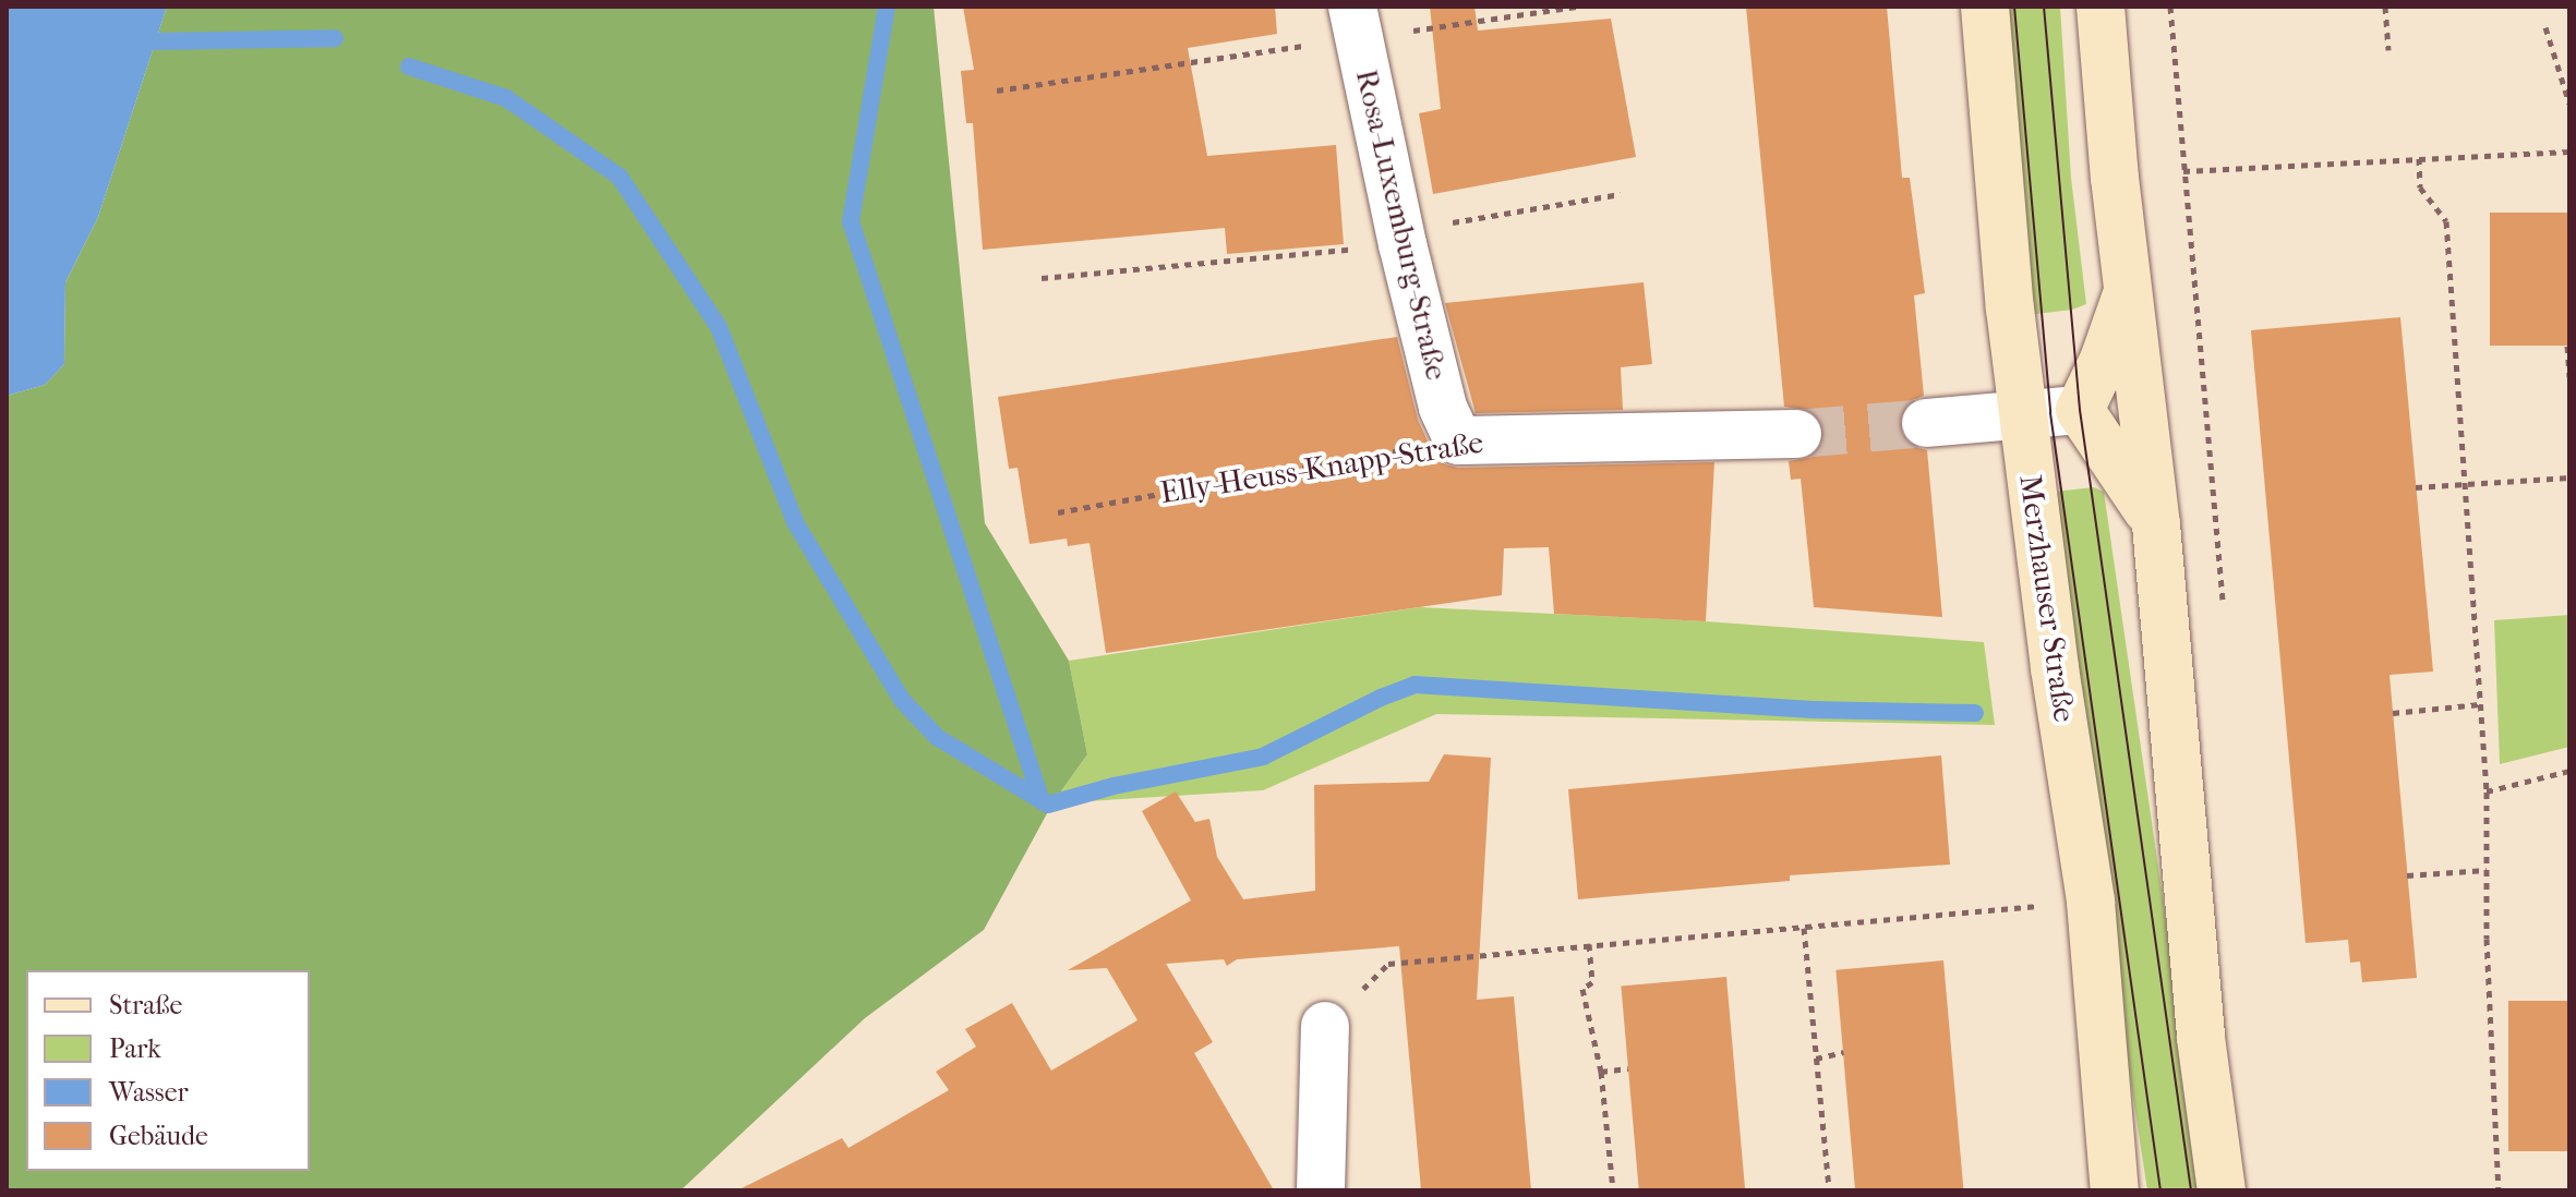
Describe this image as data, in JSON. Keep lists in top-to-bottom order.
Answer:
{
  "streets": {
    "main road": ["Merzhauser Straße"],
    "street": ["Rosa-Luxemburg-Straße", "Elly-Heuss-Knapp-Straße"]
  },
  "crossings": [
    ["Rosa-Luxemburg-Straße", "Elly-Heuss-Knapp-Straße"]
  ],
  "legend": [
    "Straße",
    "Park",
    "Wasser",
    "Gebäude"
  ]
}
